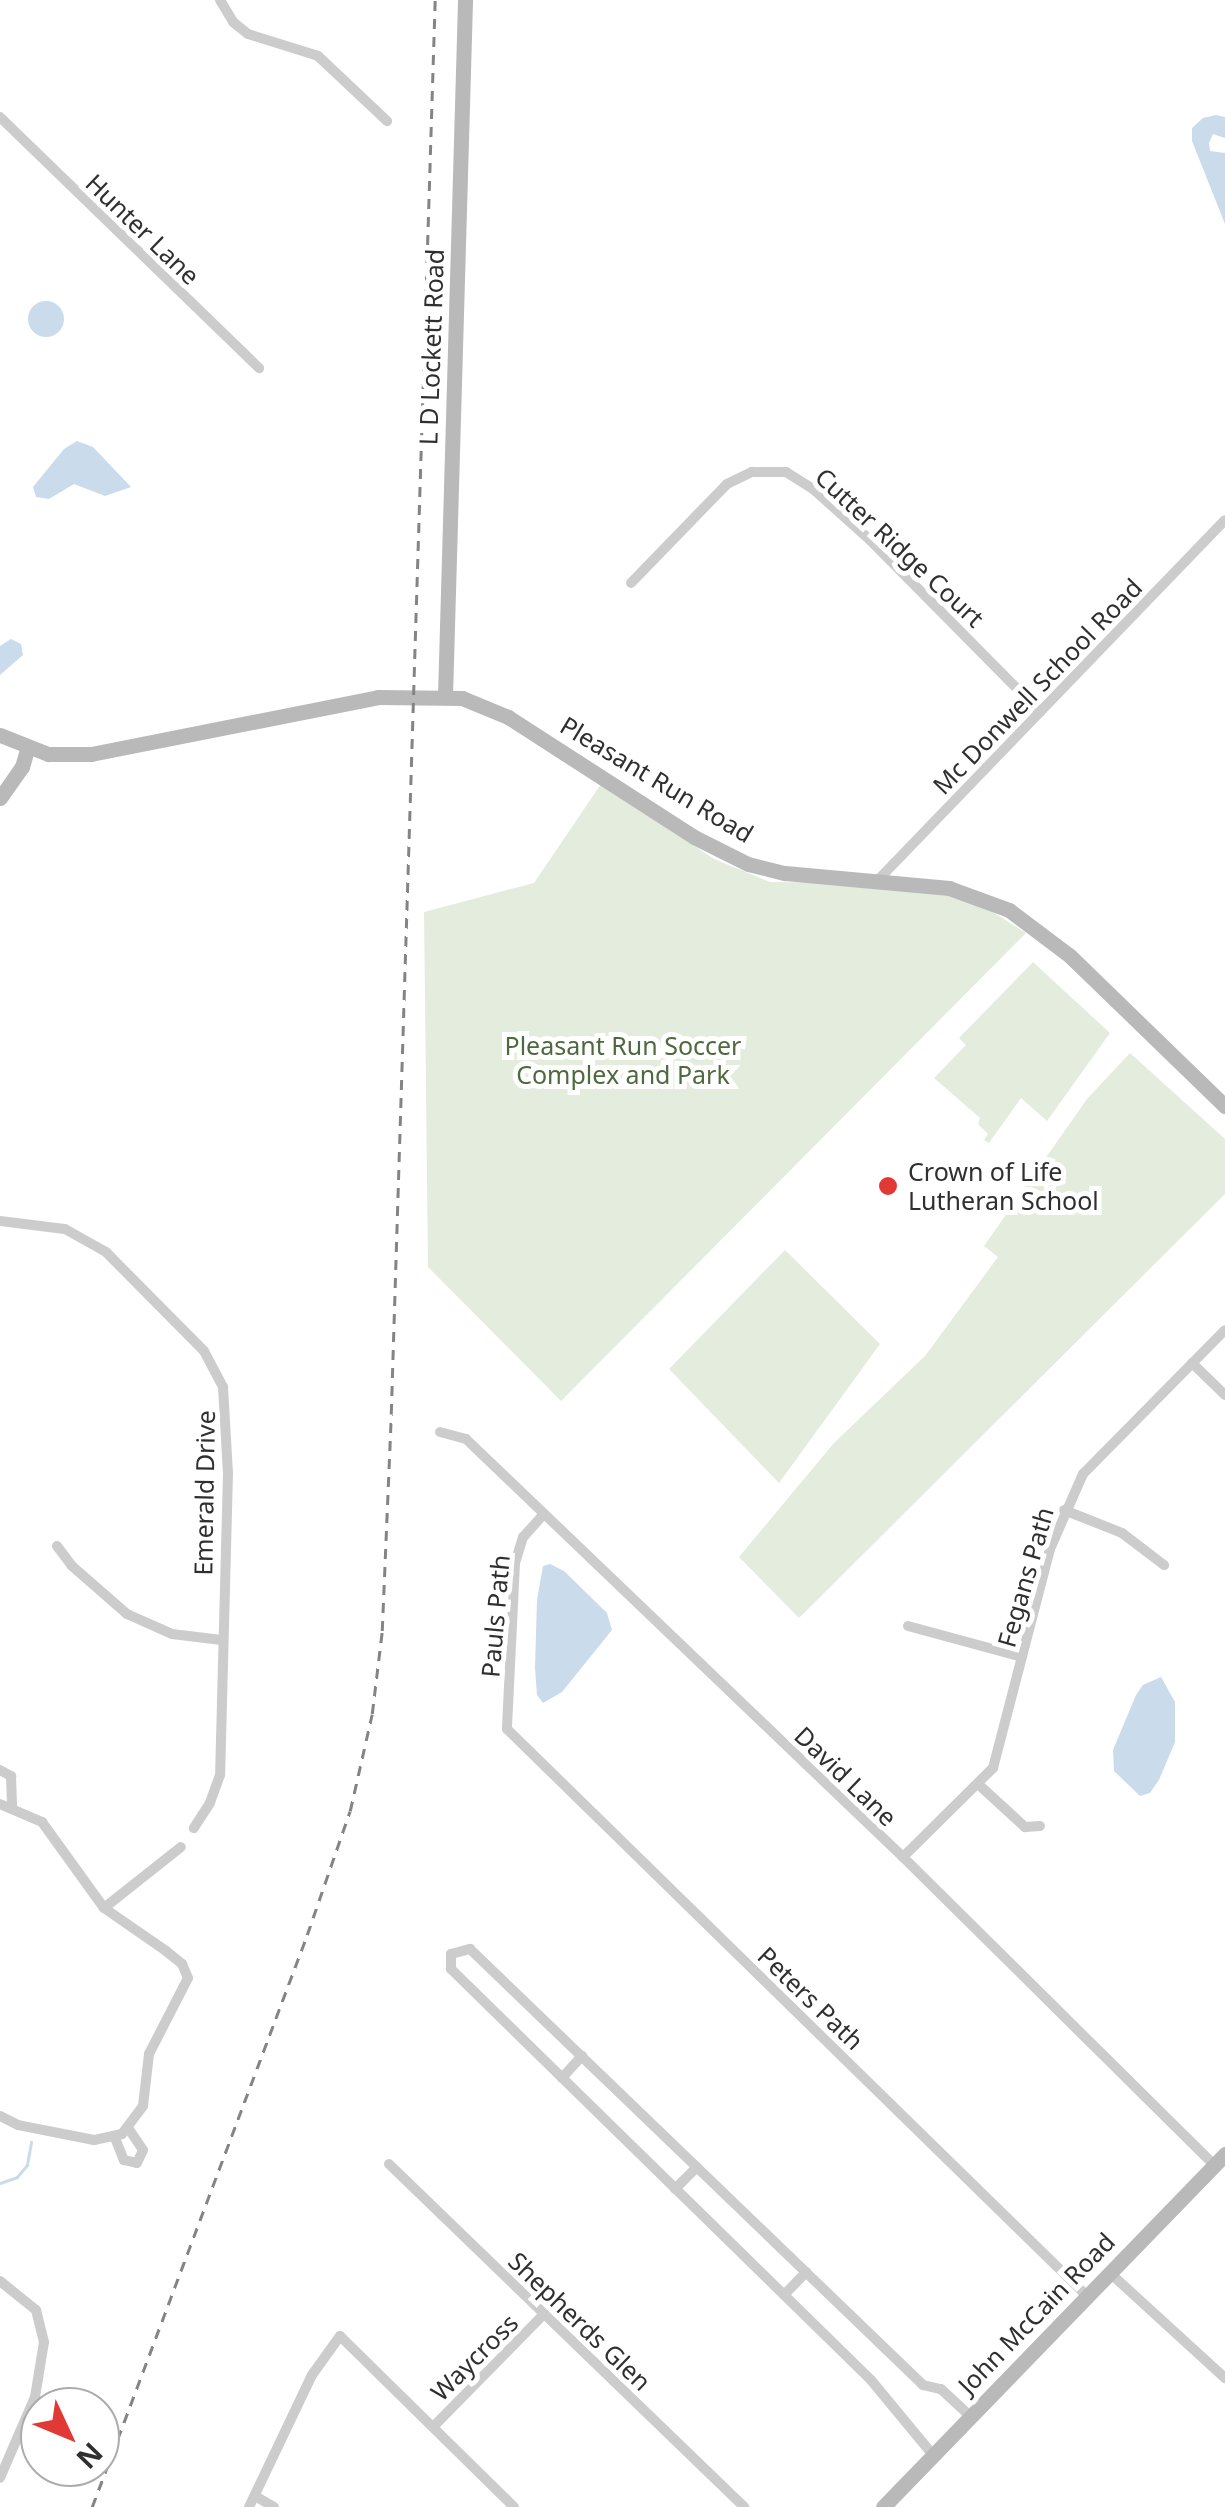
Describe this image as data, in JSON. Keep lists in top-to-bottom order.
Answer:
{
  "streets": {
    "main road": ["L D Lockett Road", "Pleasant Run Road", "John McCain Road"],
    "street": [
      "Hunter Lane",
      "Cutter Ridge Court",
      "Mc Donwell School Road",
      "Emerald Drive",
      "Fegans Path",
      "Pauls Path",
      "David Lane",
      "Peters Path",
      "Shepherds Glen",
      "Waycross"
    ]
  },
  "crossings": [
    ["L D Lockett Road", "Pleasant Run Road"],
    ["Cutter Ridge Court", "Mc Donwell School Road"],
    ["Mc Donwell School Road", "Pleasant Run Road"],
    ["Fegans Path", "David Lane"],
    ["Pauls Path", "David Lane"],
    ["Pauls Path", "Peters Path"],
    ["David Lane", "John McCain Road"],
    ["Peters Path", "John McCain Road"],
    ["Shepherds Glen", "Waycross"]
  ],
  "parks": ["Pleasant Run Soccer Complex and Park"],
  "places": ["Crown of Life Lutheran School"],
  "north": "bottom right"
}
